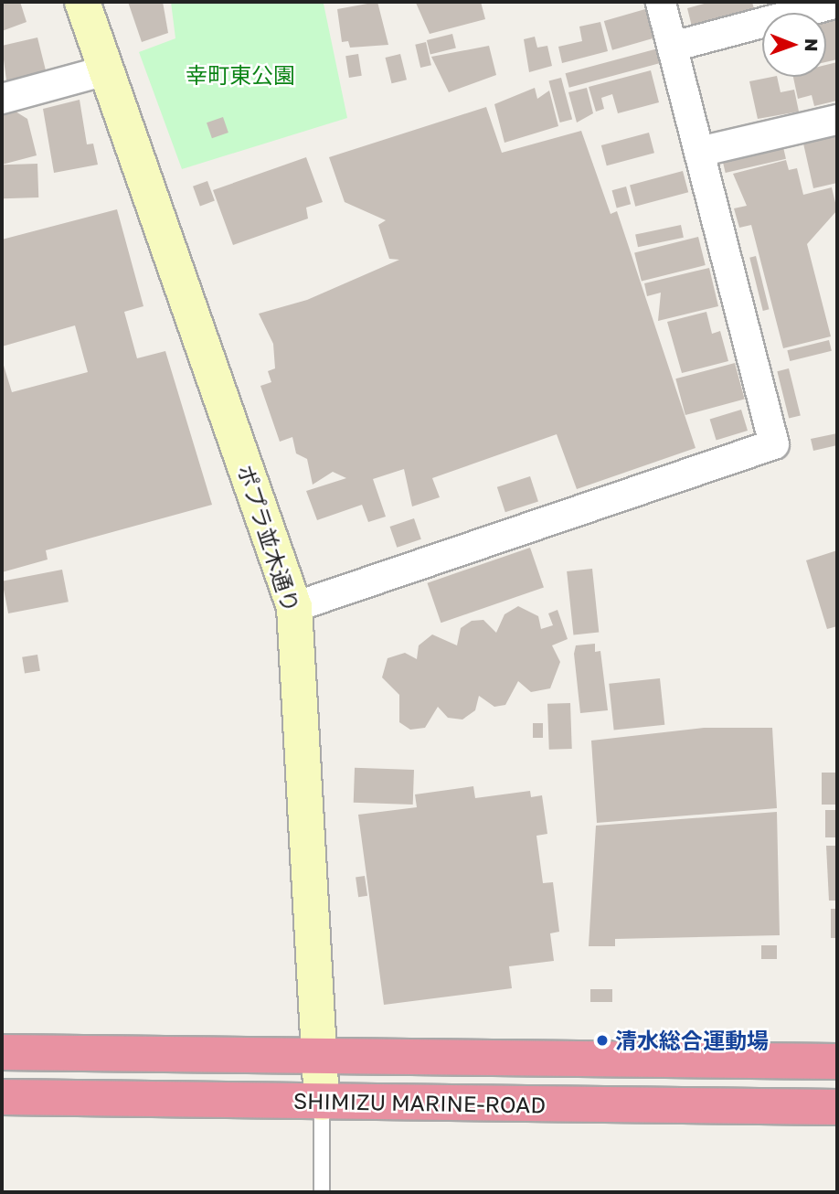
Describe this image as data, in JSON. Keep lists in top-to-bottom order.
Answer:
{
  "streets": {
    "highway": ["SHIMIZU MARINE-ROAD"],
    "street": ["ポプラ並木通り"]
  },
  "crossings": [
    ["ポプラ並木通り", "SHIMIZU MARINE-ROAD"]
  ],
  "parks": ["幸町東公園"],
  "places": ["清水総合運動場"],
  "north": "right"
}
